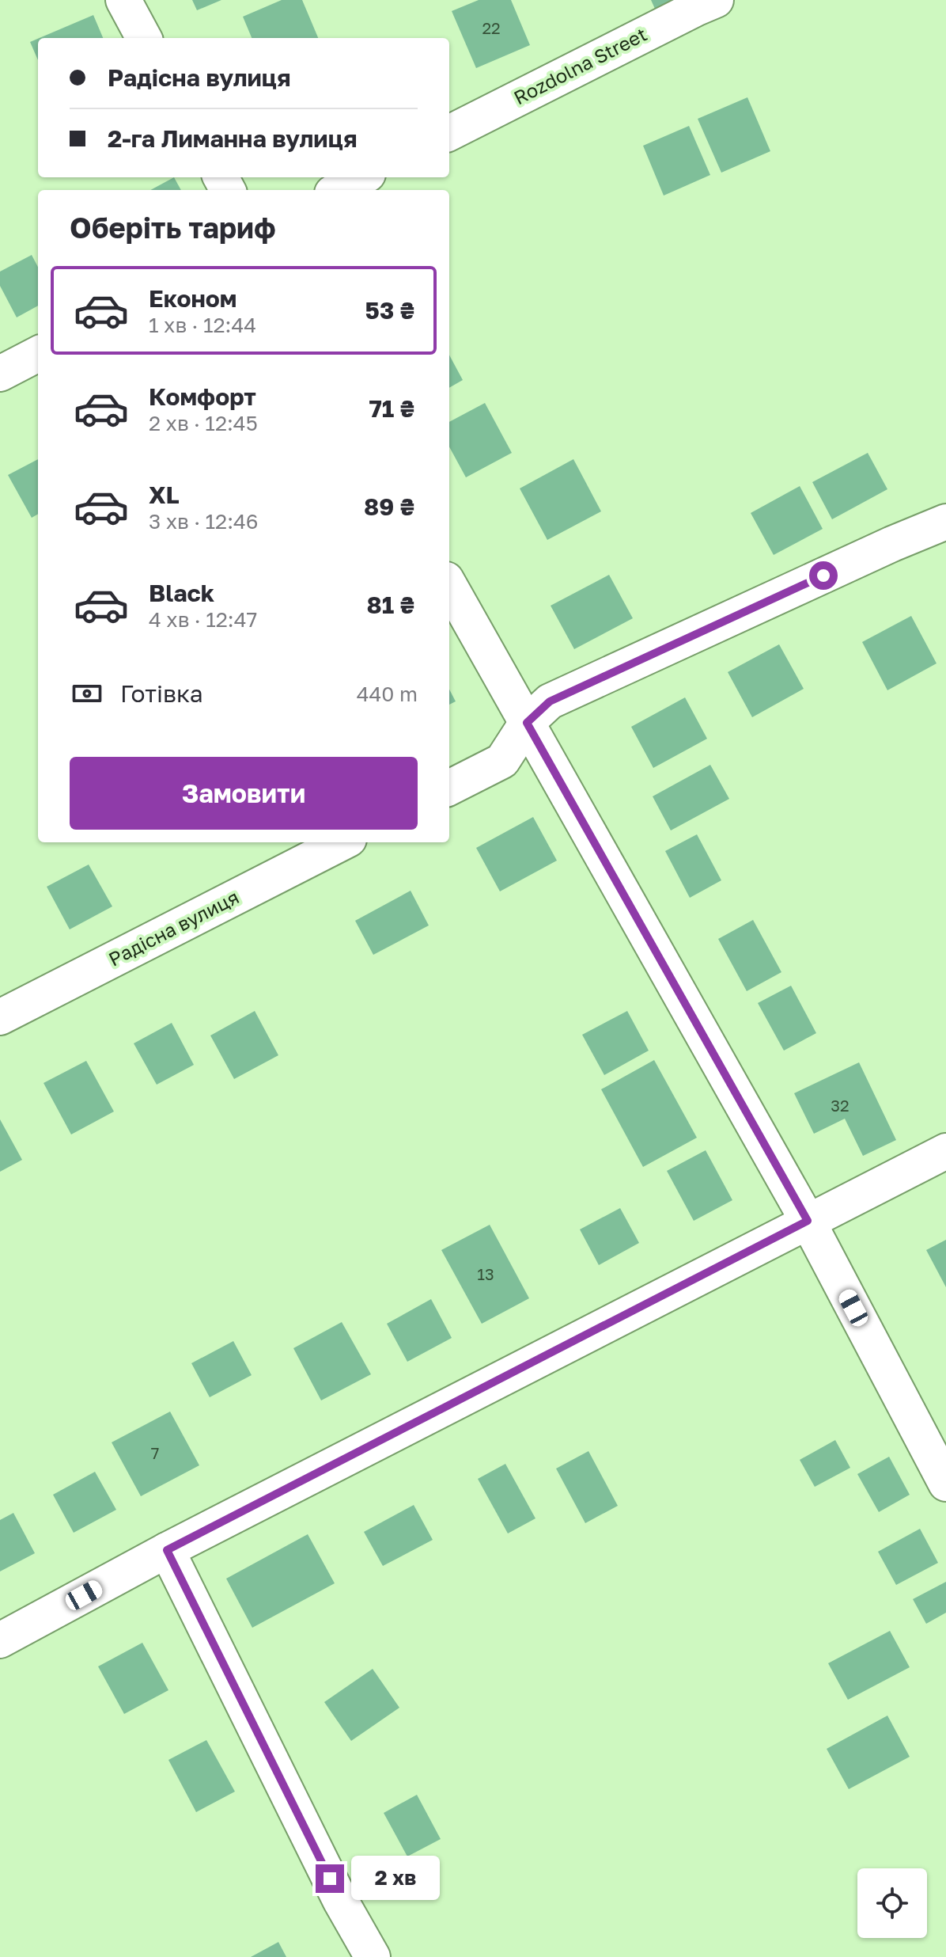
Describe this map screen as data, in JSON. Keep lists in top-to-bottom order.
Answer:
{
  "streets": {
    "street": ["Rozdolna Street", "Радісна вулиця"]
  },
  "house_numbers": [
    "22",
    "32",
    "13",
    "7"
  ],
  "page": {
    "banner": ["Радісна вулиця", "2-га Лиманна вулиця"],
    "heading": "Оберіть тариф",
    "list": [
      {
        "name": "Економ",
        "note": "1 хв · 12:44",
        "value": "53 ₴"
      },
      {
        "name": "Комфорт",
        "note": "2 хв · 12:45",
        "value": "71 ₴"
      },
      {
        "name": "XL",
        "note": "3 хв · 12:46",
        "value": "89 ₴"
      },
      {
        "name": "Black",
        "note": "4 хв · 12:47",
        "value": "81 ₴"
      }
    ],
    "pay": ["Готівка", "440 m"],
    "buttons": "Замовити",
    "bubble": "2 хв"
  }
}
